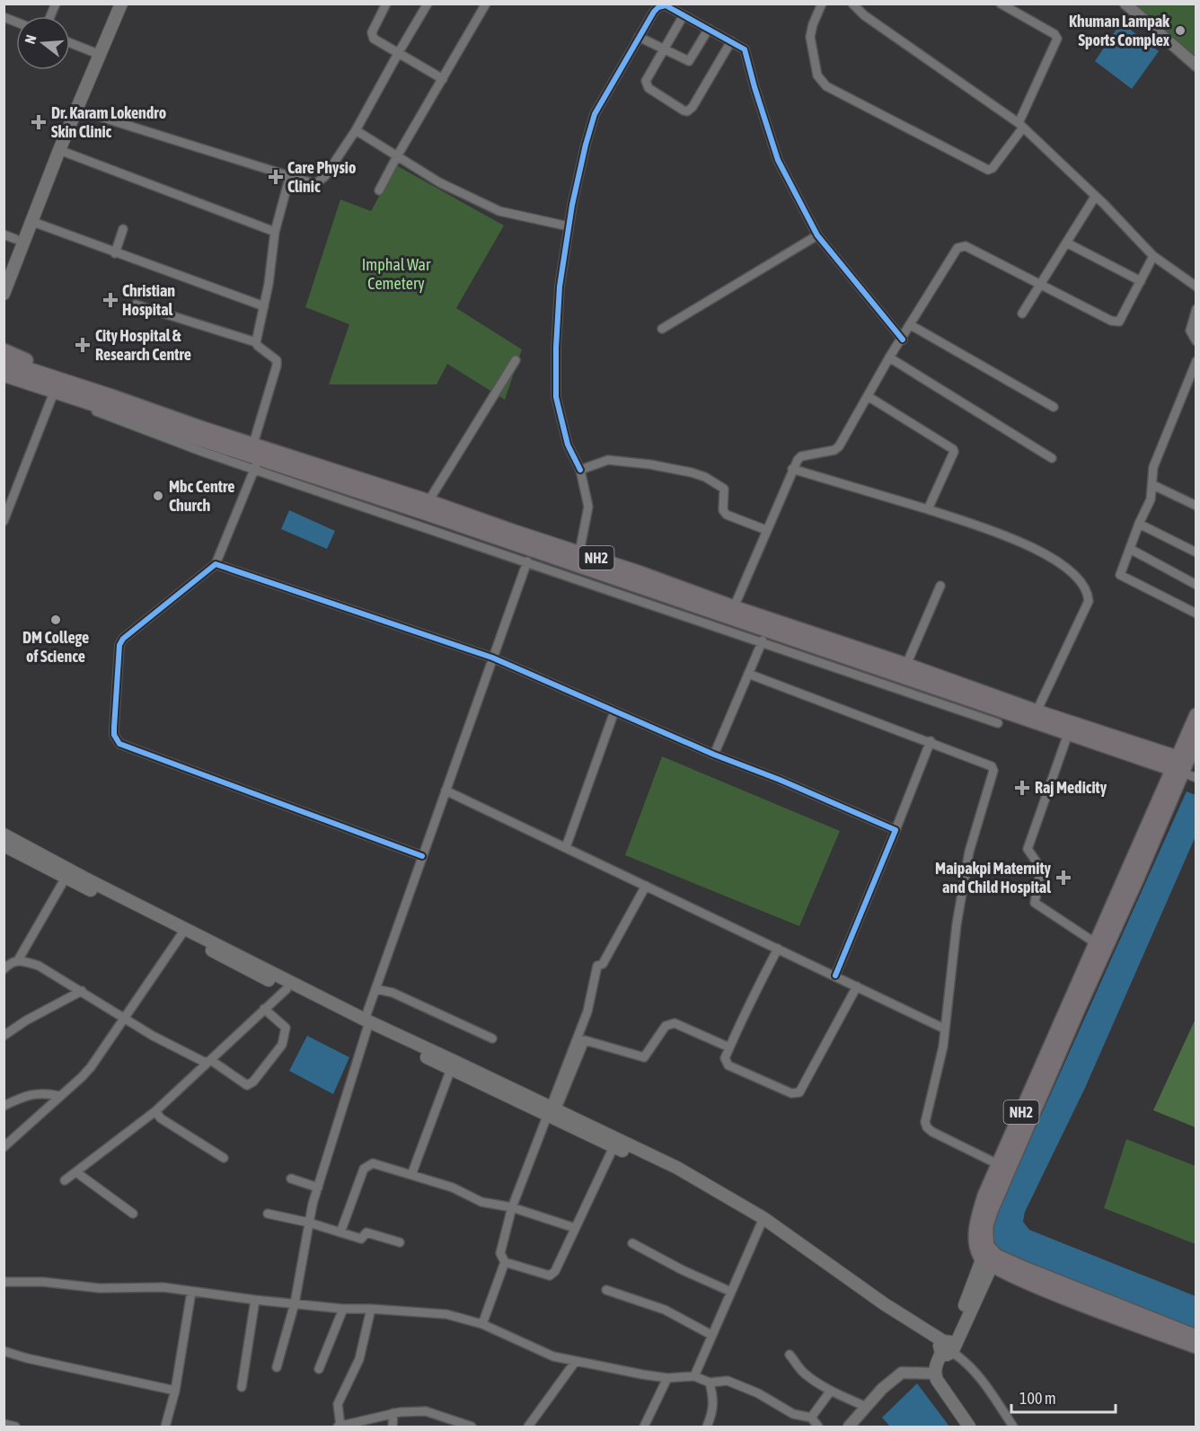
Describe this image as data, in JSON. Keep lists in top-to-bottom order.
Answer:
{
  "streets": {
    "highway": ["NH2"]
  },
  "parks": ["Imphal War Cemetery"],
  "places": {
    "other": ["Khuman Lampak Sports Complex", "Mbc Centre Church", "DM College of Science"],
    "health": [
      "Dr. Karam Lokendro Skin Clinic",
      "Care Physio Clinic",
      "Christian Hospital",
      "City Hospital & Research Centre",
      "Raj Medicity",
      "Maipakpi Maternity and Child Hospital"
    ]
  },
  "scale_bar": "100 m",
  "north": "left"
}
